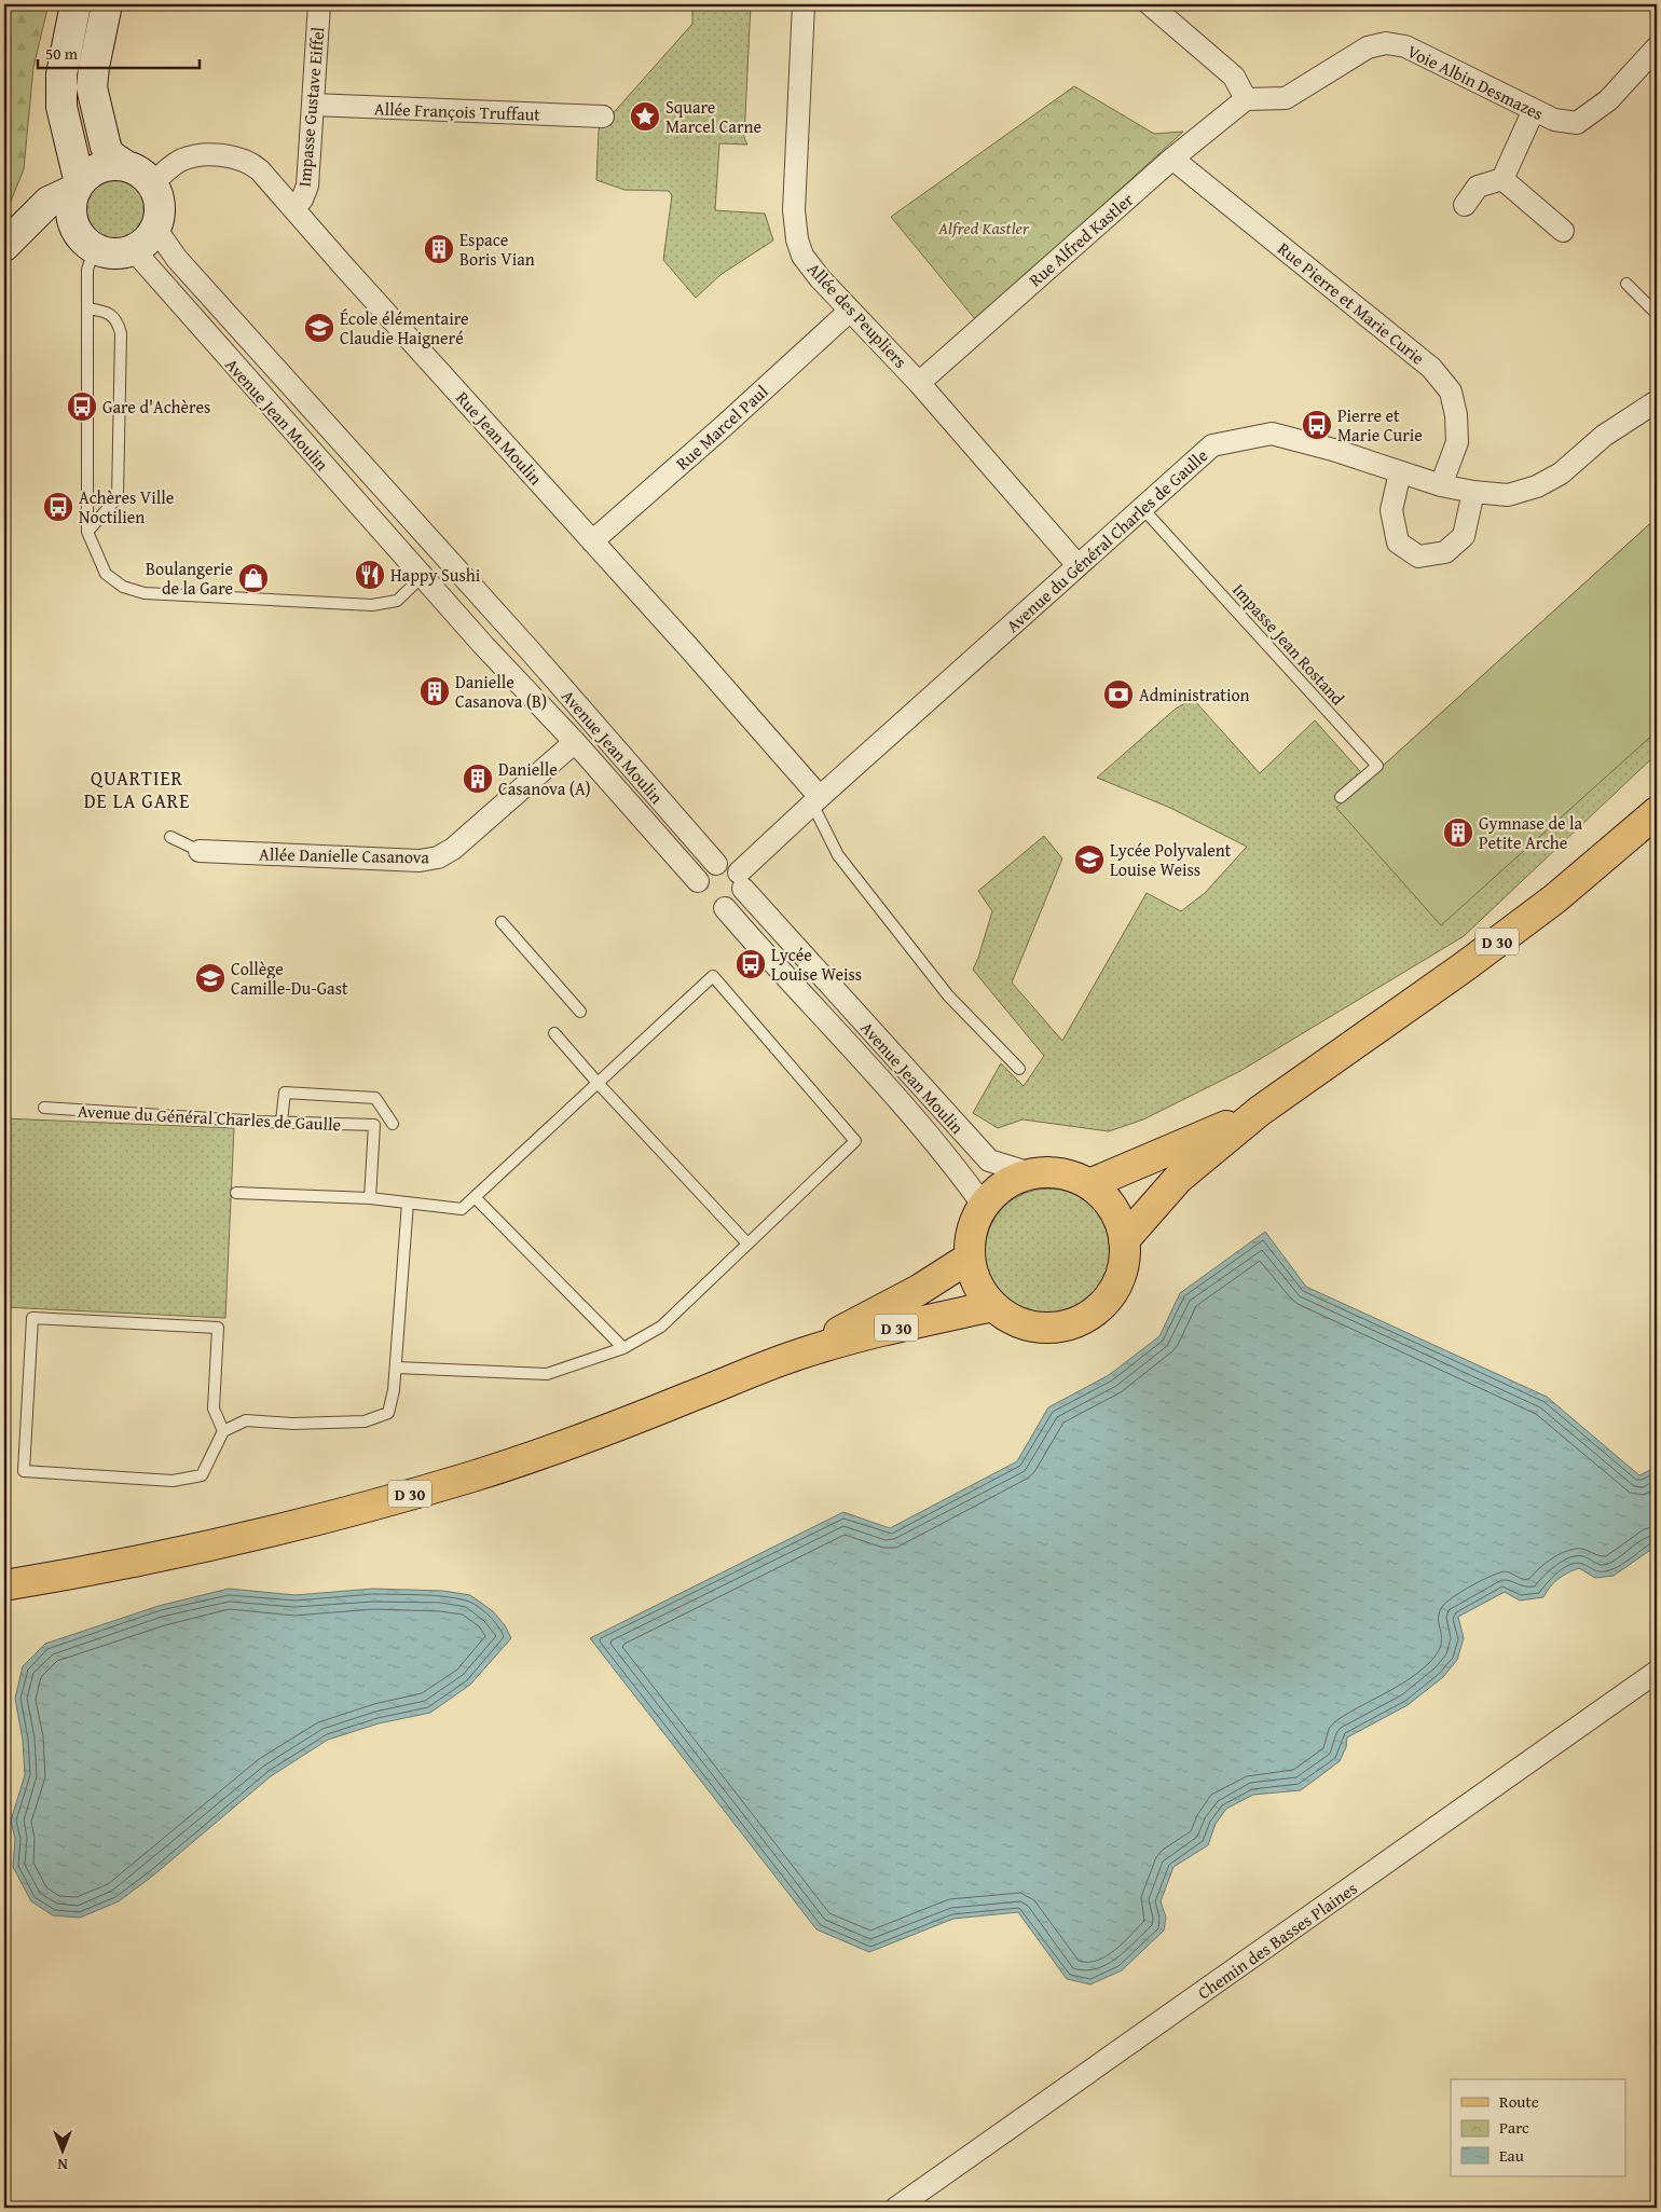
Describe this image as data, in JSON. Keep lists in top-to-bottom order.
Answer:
{
  "streets": {
    "main road": ["D 30"],
    "street": [
      "Voie Albin Desmazes",
      "Impasse Gustave Eiffel",
      "Allée François Truffaut",
      "Rue Alfred Kastler",
      "Rue Pierre et Marie Curie",
      "Allée des Peupliers",
      "Avenue Jean Moulin",
      "Rue Marcel Paul",
      "Rue Jean Moulin",
      "Avenue du Général Charles de Gaulle",
      "Allée Danielle Casanova",
      "Chemin des Basses Plaines"
    ],
    "lane": ["Impasse Jean Rostand"]
  },
  "crossings": [
    ["Voie Albin Desmazes", "Rue Alfred Kastler"],
    ["Impasse Gustave Eiffel", "Allée François Truffaut"],
    ["Impasse Gustave Eiffel", "Rue Jean Moulin"],
    ["Rue Alfred Kastler", "Rue Pierre et Marie Curie"],
    ["Rue Alfred Kastler", "Allée des Peupliers"],
    ["Rue Pierre et Marie Curie", "Avenue du Général Charles de Gaulle"],
    ["Allée des Peupliers", "Rue Marcel Paul"],
    ["Allée des Peupliers", "Avenue du Général Charles de Gaulle"],
    ["Avenue Jean Moulin", "Rue Jean Moulin"],
    ["Avenue Jean Moulin", "Avenue du Général Charles de Gaulle"],
    ["Avenue Jean Moulin", "Allée Danielle Casanova"],
    ["Avenue Jean Moulin", "D 30"],
    ["Rue Marcel Paul", "Rue Jean Moulin"],
    ["Rue Jean Moulin", "Avenue du Général Charles de Gaulle"],
    ["Avenue du Général Charles de Gaulle", "Impasse Jean Rostand"]
  ],
  "districts": ["QUARTIER DE LA GARE"],
  "parks": ["Alfred Kastler"],
  "places": {
    "place": ["Square Marcel Carne"],
    "building": [
      "Espace Boris Vian",
      "Danielle Casanova (B)",
      "Danielle Casanova (A)",
      "Gymnase de la Petite Arche"
    ],
    "school or university": ["École élémentaire Claudie Haigneré", "Lycée Polyvalent Louise Weiss", "Collège Camille-Du-Gast"],
    "bus stop": [
      "Gare d'Achères",
      "Pierre et Marie Curie",
      "Achères Ville Noctilien",
      "Lycée Louise Weiss"
    ],
    "restaurant": ["Happy Sushi"],
    "shop": ["Boulangerie de la Gare"],
    "bank": ["Administration"]
  },
  "legend": ["Route", "Parc", "Eau"],
  "scale_bar": "50 m",
  "north": "bottom"
}
